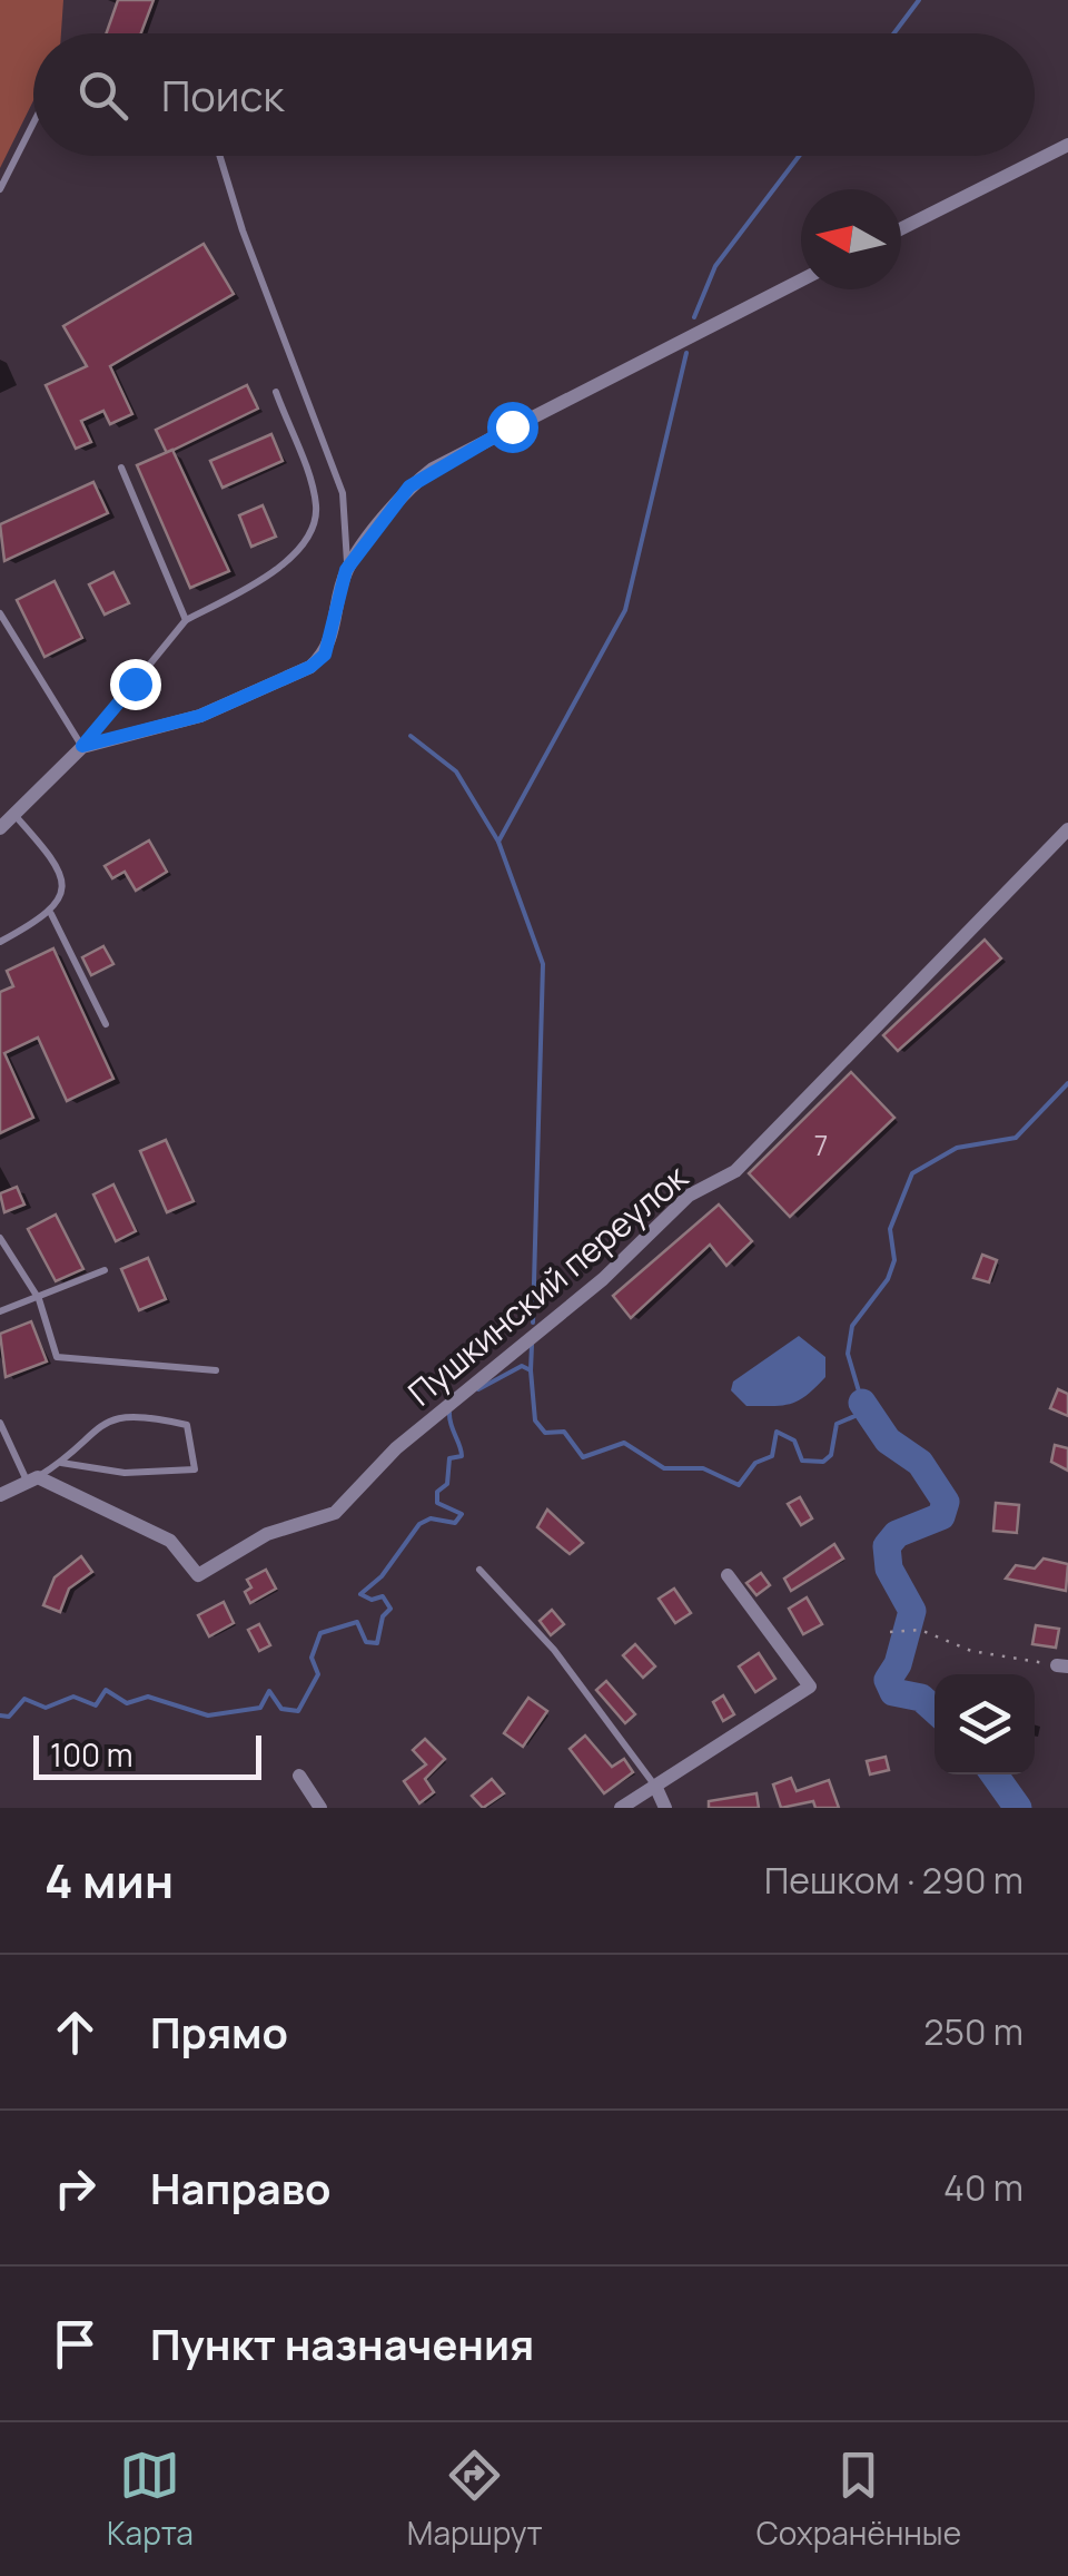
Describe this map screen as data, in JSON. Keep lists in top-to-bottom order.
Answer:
{
  "streets": {
    "street": ["Пушкинский переулок"]
  },
  "house_numbers": ["7"],
  "scale_bar": "100 m",
  "north": "left",
  "page": {
    "search": "Поиск",
    "scale": "100 m",
    "heading": ["4 мин", "Пешком · 290 m"],
    "list": [
      ["Прямо", "250 m"],
      ["Направо", "40 m"],
      "Пункт назначения"
    ],
    "nav": ["Карта", "Маршрут", "Сохранённые"]
  }
}
